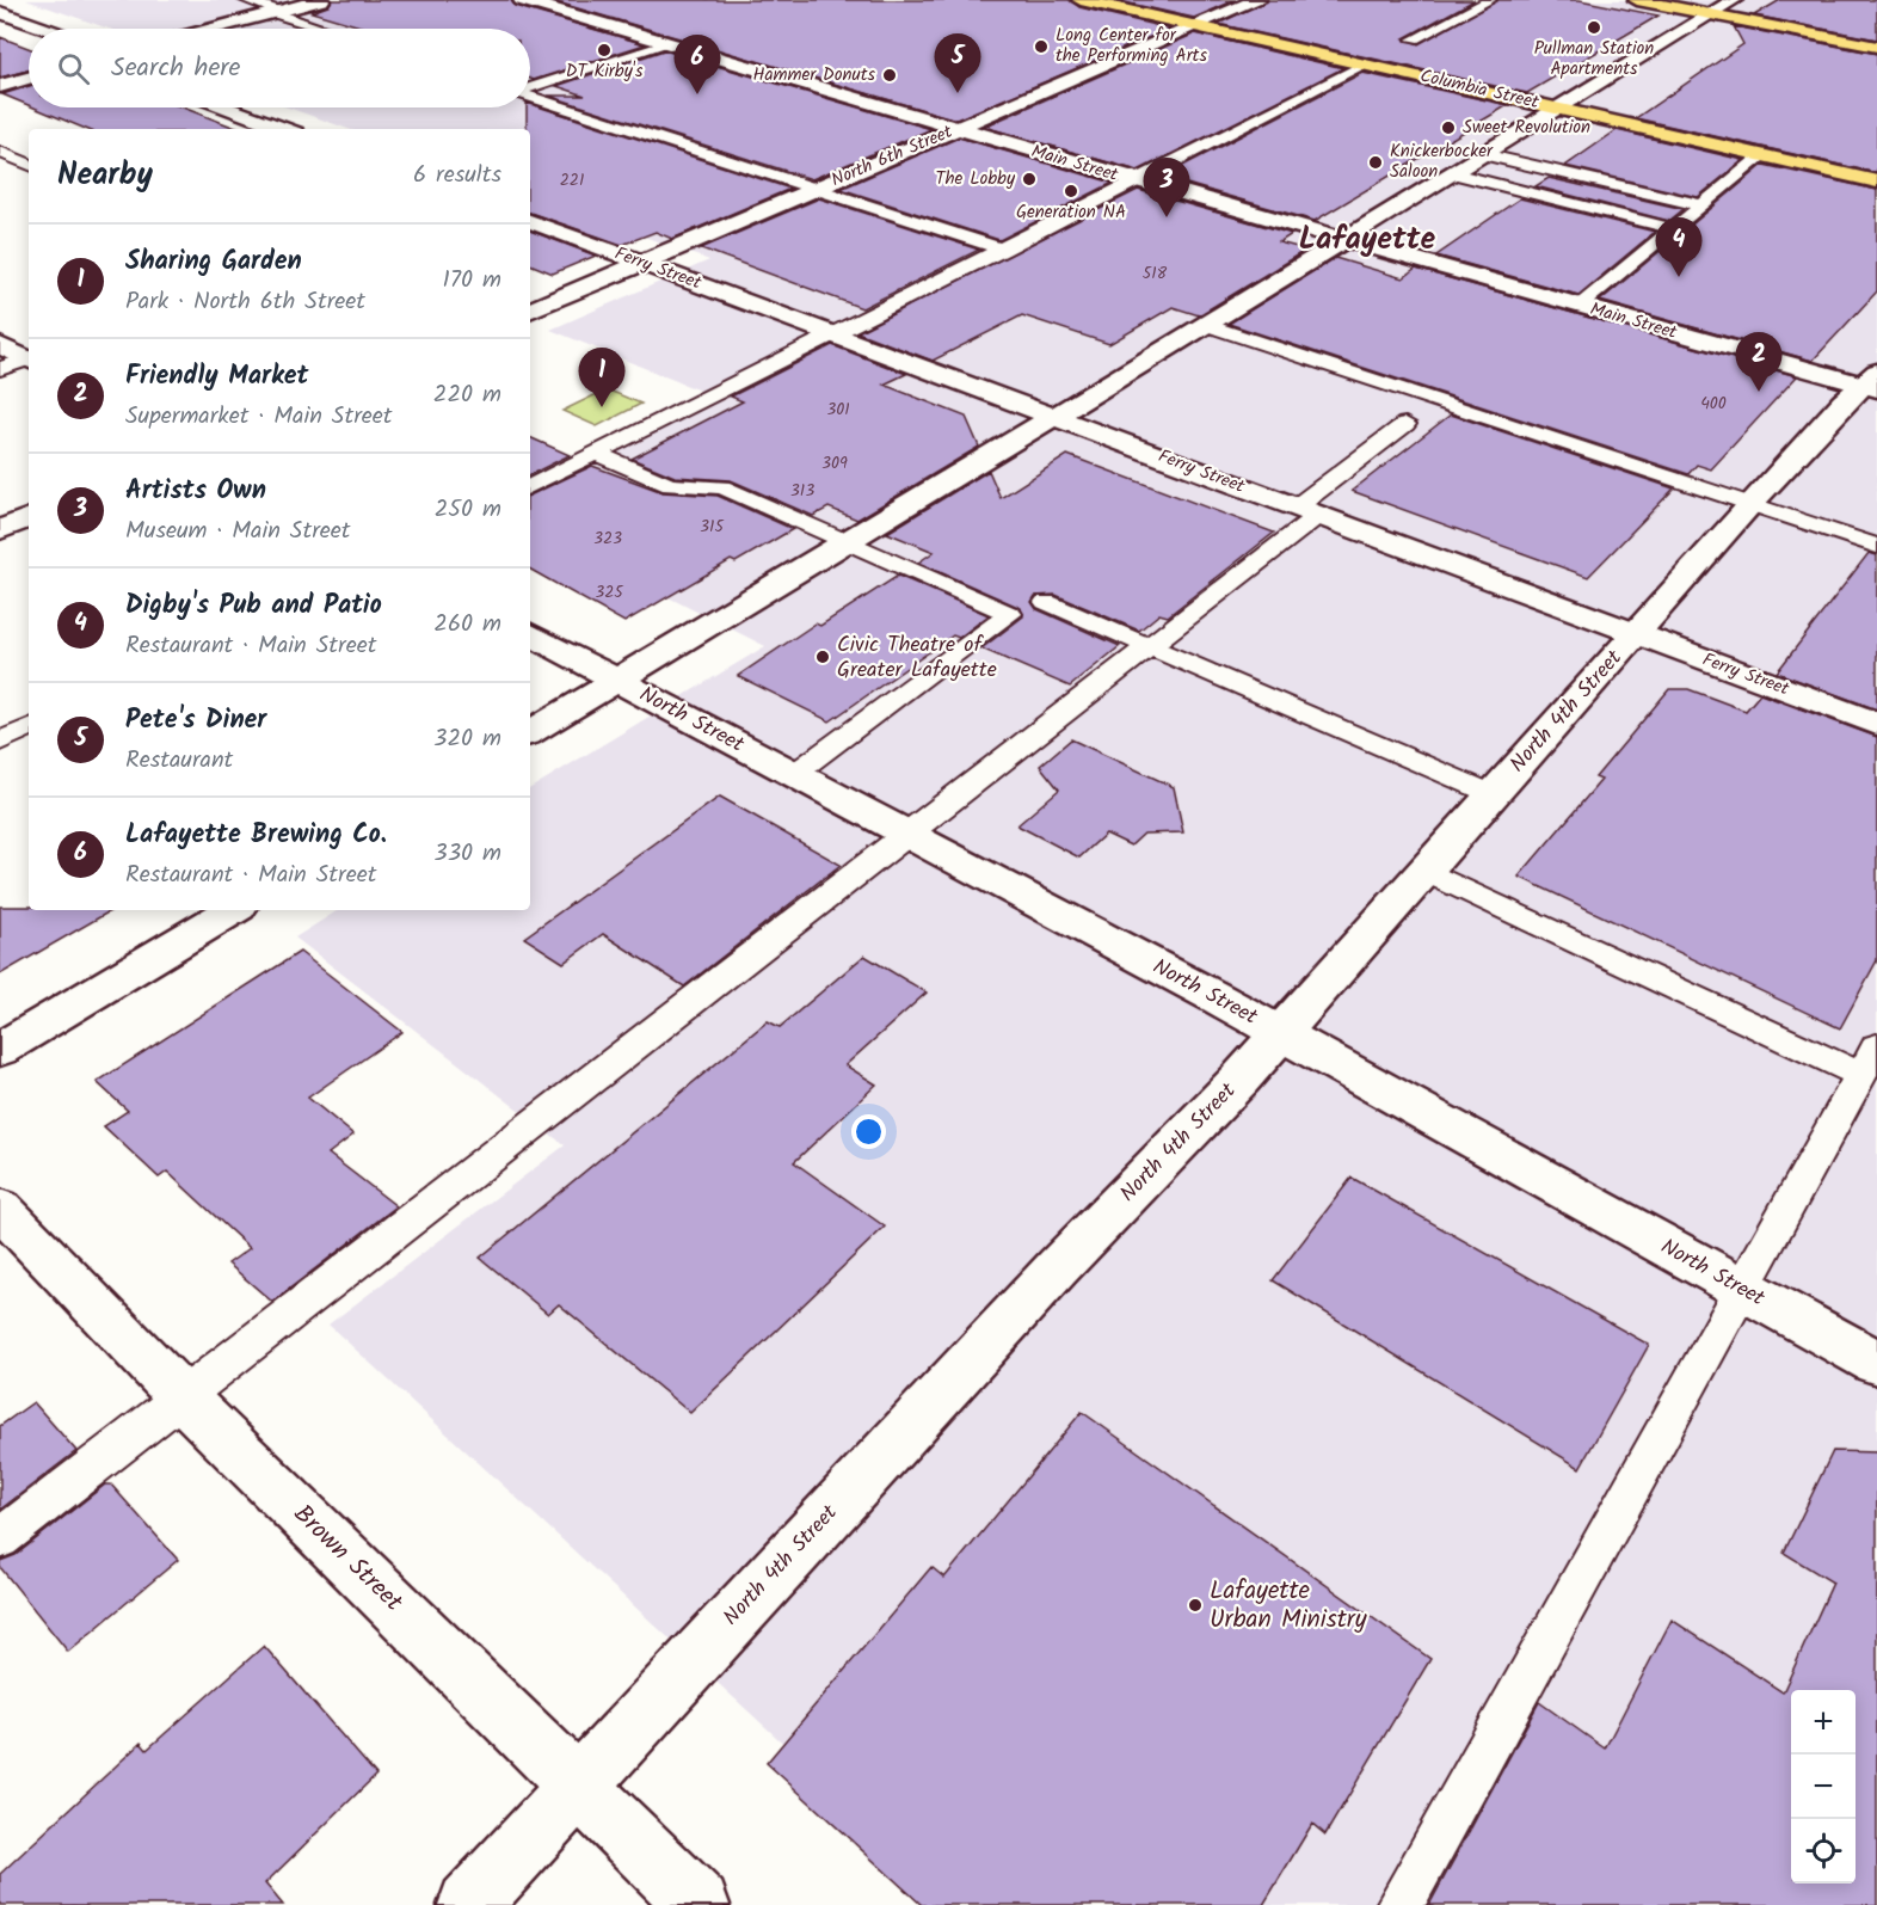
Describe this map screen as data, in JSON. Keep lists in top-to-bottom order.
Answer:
{
  "streets": {
    "main road": ["Columbia Street"],
    "street": [
      "North 6th Street",
      "Main Street",
      "Ferry Street",
      "North 4th Street",
      "North Street",
      "Brown Street"
    ]
  },
  "crossings": [
    ["Columbia Street", "North 6th Street"],
    ["North 6th Street", "Main Street"],
    ["North 6th Street", "Ferry Street"],
    ["Main Street", "North 4th Street"],
    ["Ferry Street", "North 4th Street"],
    ["North 4th Street", "North Street"],
    ["North 4th Street", "Brown Street"]
  ],
  "districts": ["Lafayette"],
  "places": [
    "Pullman Station Apartments",
    "Long Center for the Performing Arts",
    "DT Kirby's",
    "Hammer Donuts",
    "Sweet Revolution",
    "Knickerbocker Saloon",
    "The Lobby",
    "Generation NA",
    "Civic Theatre of Greater Lafayette",
    "Lafayette Urban Ministry"
  ],
  "house_numbers": [
    "221",
    "518",
    "400",
    "301",
    "309",
    "313",
    "315",
    "323",
    "325"
  ],
  "page": {
    "search": "Search here",
    "pins": [
      "5",
      "6",
      "3",
      "4",
      "2",
      "1"
    ],
    "heading": ["Nearby", "6 results"],
    "list": [
      {
        "mark": "1",
        "name": "Sharing Garden",
        "note": "Park · North 6th Street",
        "value": "170 m"
      },
      {
        "mark": "2",
        "name": "Friendly Market",
        "note": "Supermarket · Main Street",
        "value": "220 m"
      },
      {
        "mark": "3",
        "name": "Artists Own",
        "note": "Museum · Main Street",
        "value": "250 m"
      },
      {
        "mark": "4",
        "name": "Digby's Pub and Patio",
        "note": "Restaurant · Main Street",
        "value": "260 m"
      },
      {
        "mark": "5",
        "name": "Pete's Diner",
        "note": "Restaurant",
        "value": "320 m"
      },
      {
        "mark": "6",
        "name": "Lafayette Brewing Co.",
        "note": "Restaurant · Main Street",
        "value": "330 m"
      }
    ],
    "map_buttons": ["+", "−"]
  }
}
